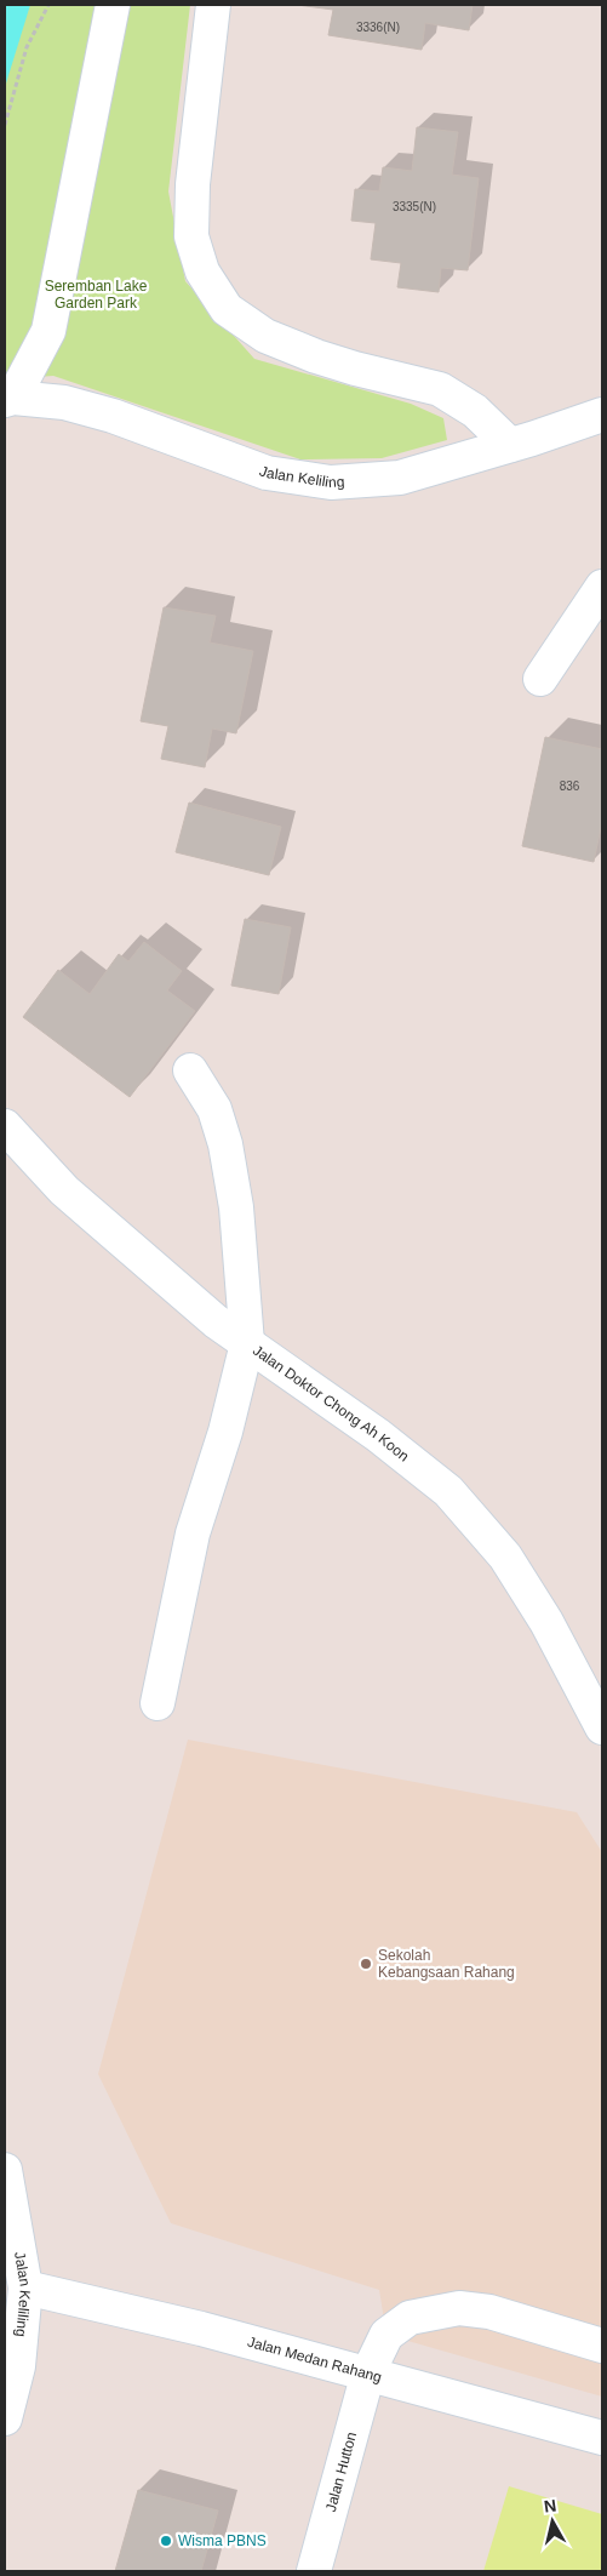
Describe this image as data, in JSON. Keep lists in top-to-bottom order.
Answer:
{
  "streets": {
    "street": [
      "Jalan Keliling",
      "Jalan Doktor Chong Ah Koon",
      "Jalan Medan Rahang",
      "Jalan Hutton"
    ]
  },
  "crossings": [
    ["Jalan Keliling", "Jalan Medan Rahang"],
    ["Jalan Medan Rahang", "Jalan Hutton"]
  ],
  "parks": ["Seremban Lake Garden Park"],
  "places": ["Sekolah Kebangsaan Rahang", "Wisma PBNS"],
  "house_numbers": ["3336(N)", "3335(N)", "836"],
  "north": "top"
}
